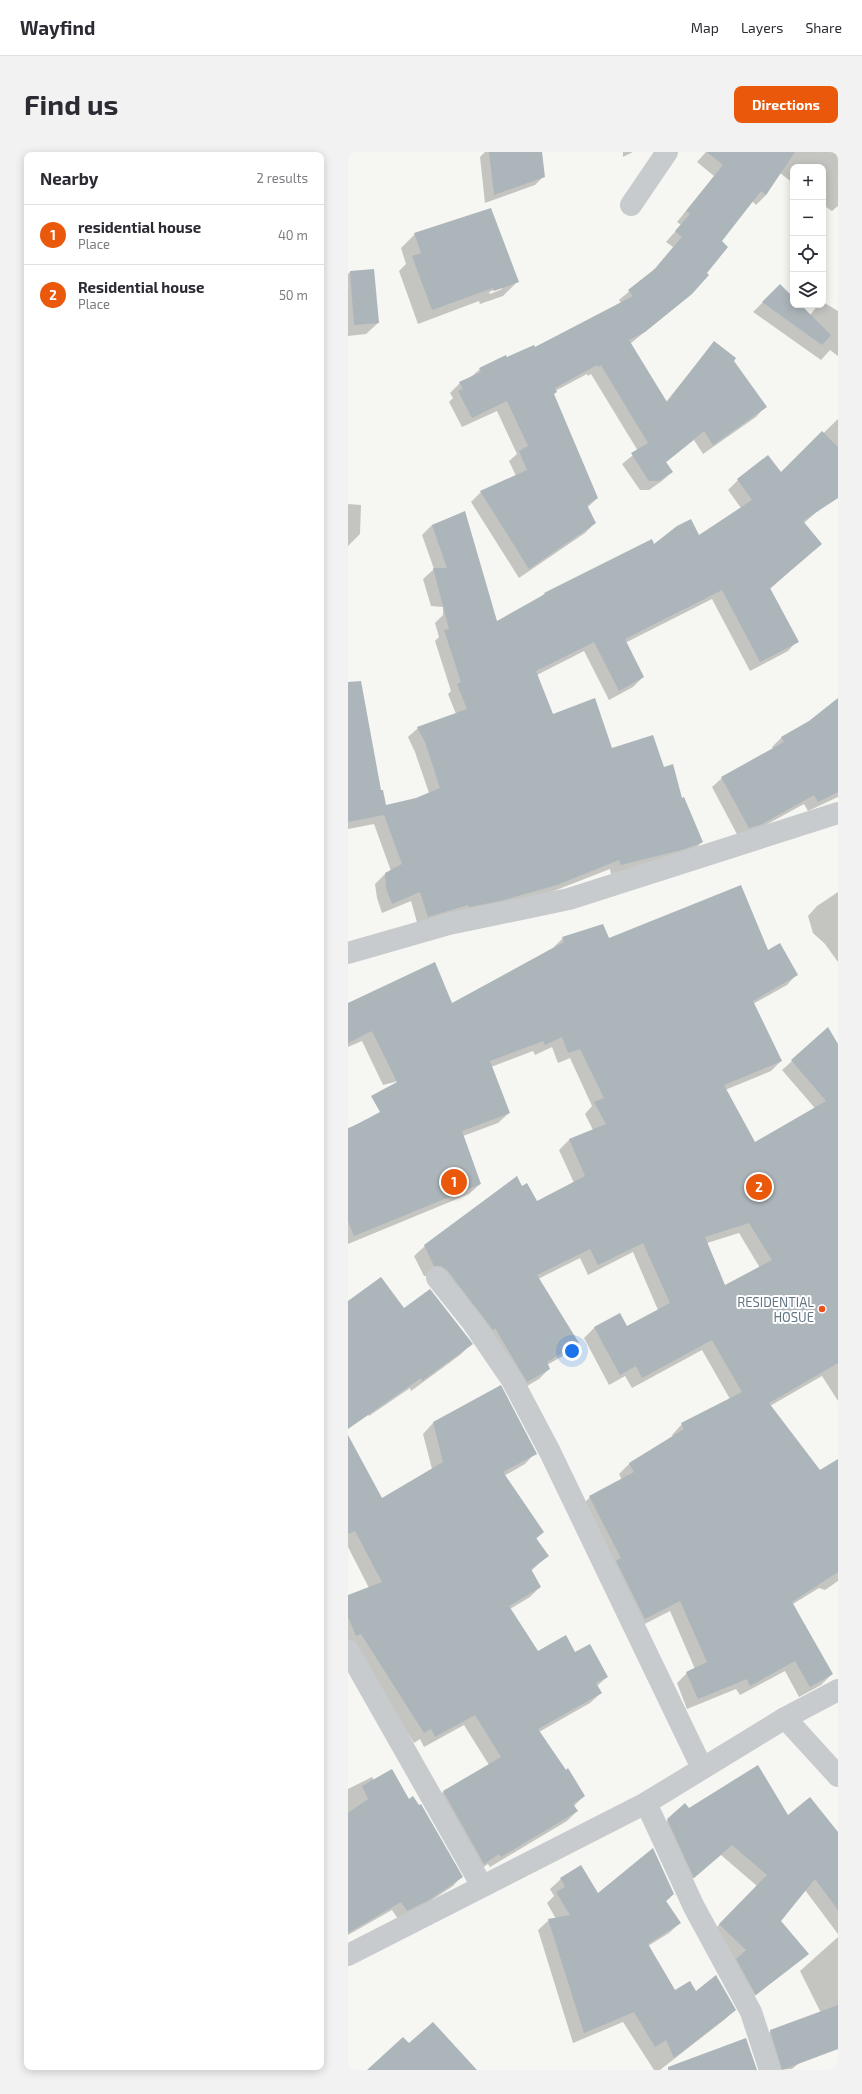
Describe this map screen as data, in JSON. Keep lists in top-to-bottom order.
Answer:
{
  "places": ["RESIDENTIAL HOSUE"],
  "page": {
    "header": "Wayfind",
    "nav": ["Map", "Layers", "Share"],
    "buttons": "Directions",
    "title": "Find us",
    "heading": ["Nearby", "2 results"],
    "map_buttons": ["+", "−"],
    "list": [
      {
        "mark": "1",
        "name": "residential house",
        "note": "Place",
        "value": "40 m"
      },
      {
        "mark": "2",
        "name": "Residential house",
        "note": "Place",
        "value": "50 m"
      }
    ],
    "pins": ["1", "2"]
  }
}
